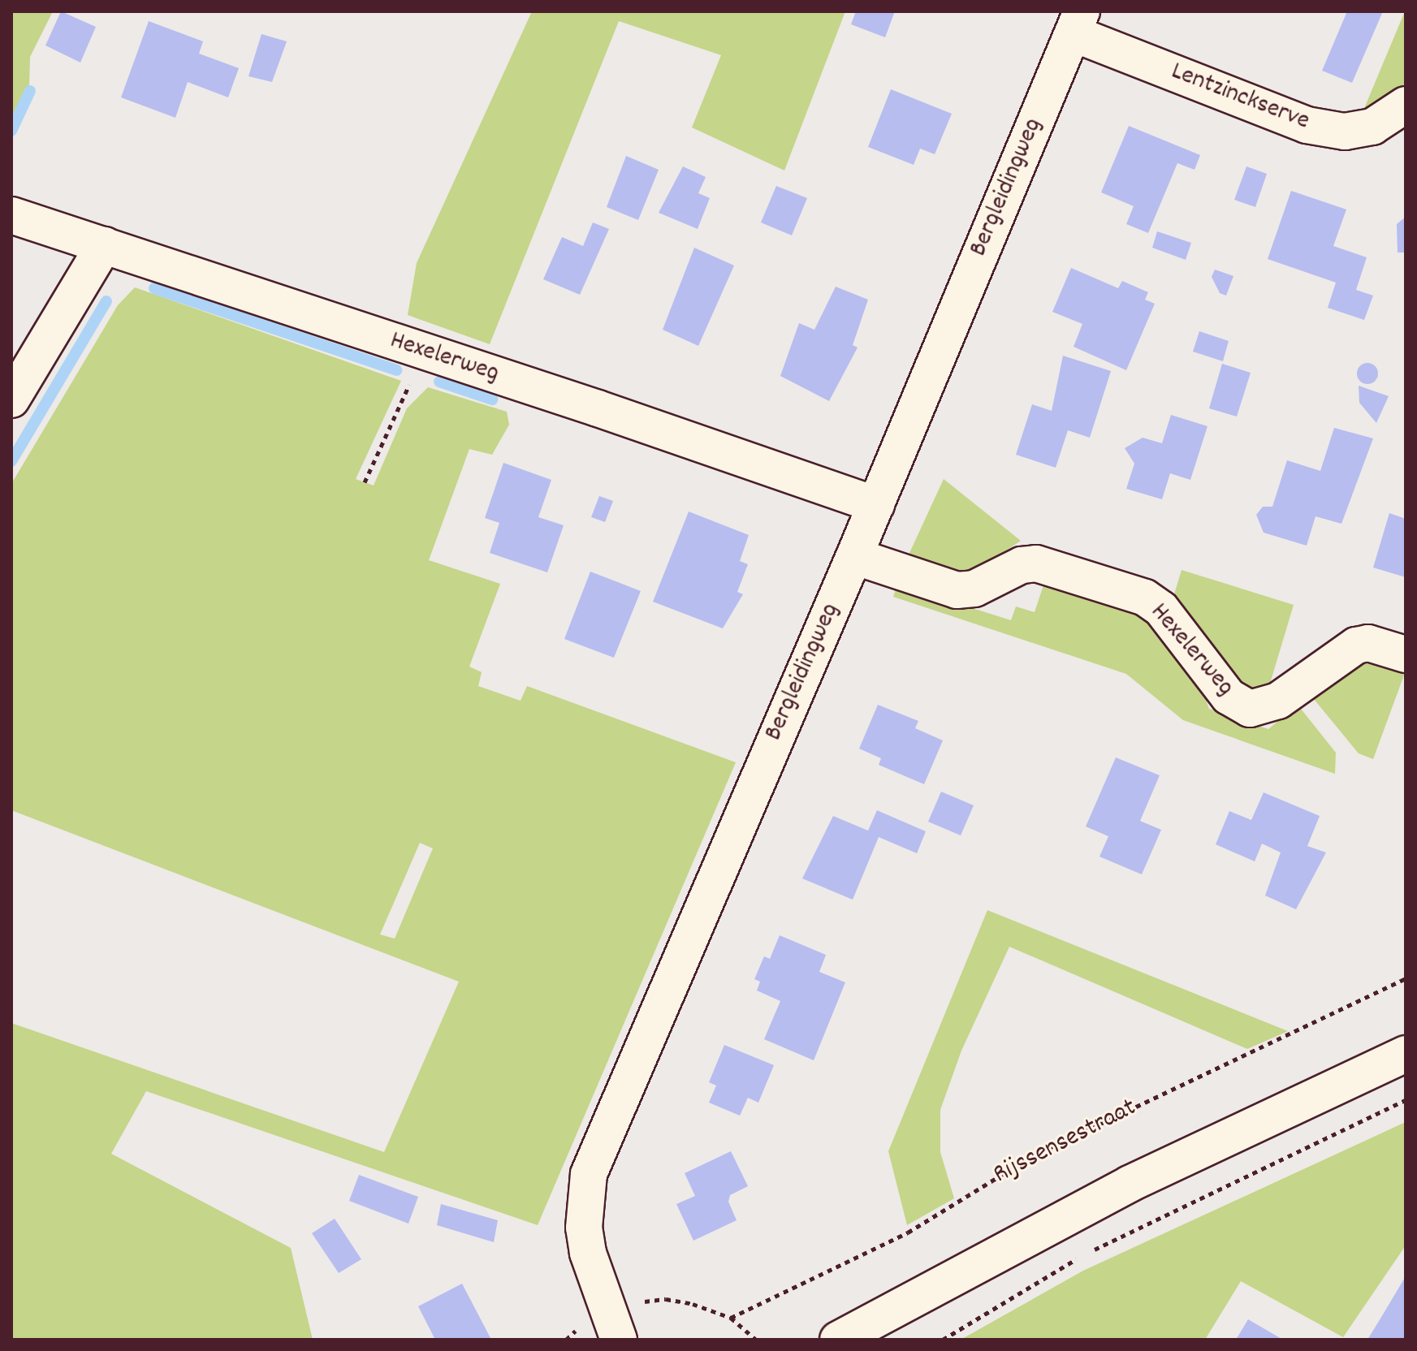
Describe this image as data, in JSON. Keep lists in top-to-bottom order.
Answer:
{
  "streets": {
    "street": ["Lentzinckserve", "Bergleidingweg", "Hexelerweg"],
    "path": ["Rijssensestraat"]
  },
  "crossings": [
    ["Lentzinckserve", "Bergleidingweg"],
    ["Bergleidingweg", "Hexelerweg"]
  ]
}
